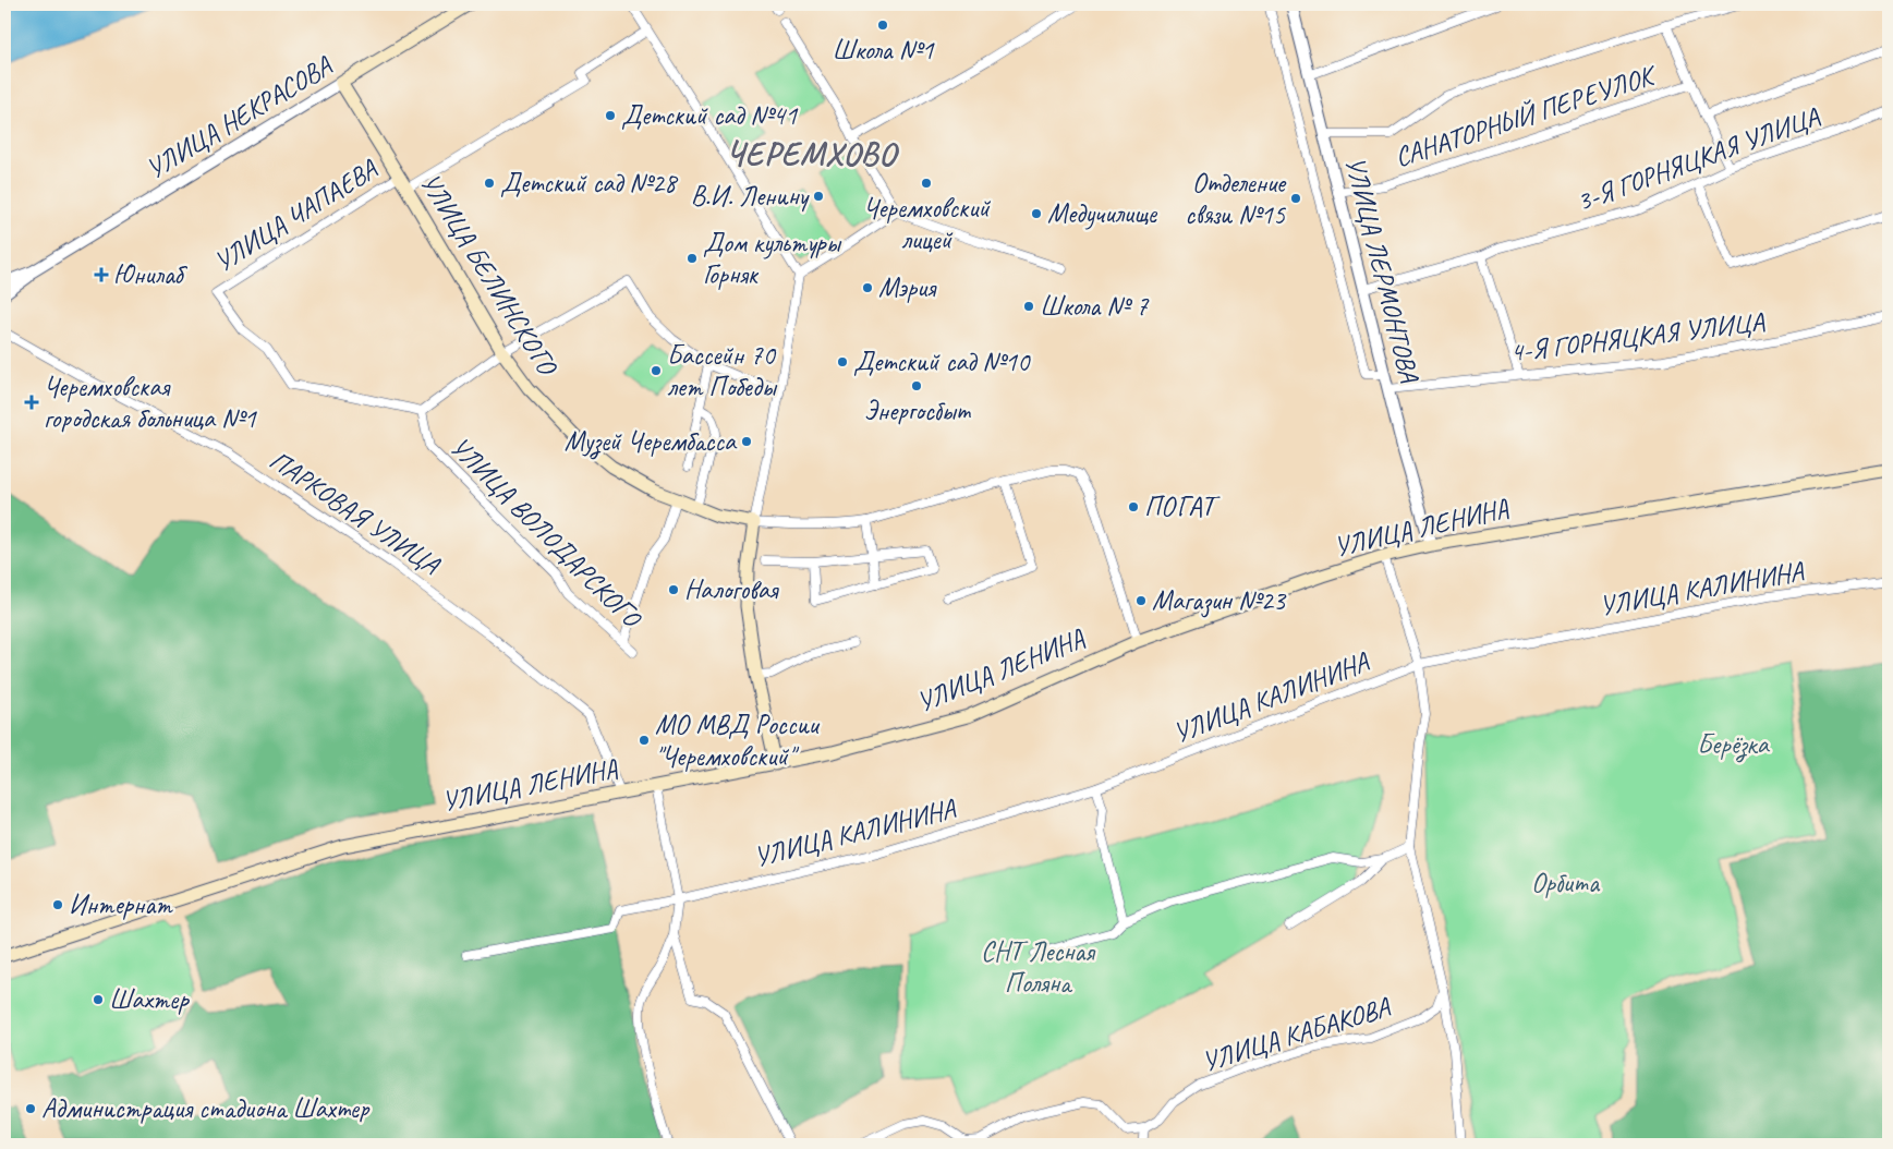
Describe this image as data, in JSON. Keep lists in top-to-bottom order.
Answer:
{
  "streets": {
    "main road": ["УЛИЦА НЕКРАСОВА", "УЛИЦА БЕЛИНСКОГО", "УЛИЦА ЛЕНИНА"],
    "street": [
      "САНАТОРНЫЙ ПЕРЕУЛОК",
      "3-Я ГОРНЯЦКАЯ УЛИЦА",
      "УЛИЦА ЧАПАЕВА",
      "УЛИЦА ЛЕРМОНТОВА",
      "4-Я ГОРНЯЦКАЯ УЛИЦА",
      "ПАРКОВАЯ УЛИЦА",
      "УЛИЦА ВОЛОДАРСКОГО",
      "УЛИЦА КАЛИНИНА",
      "УЛИЦА КАБАКОВА"
    ]
  },
  "crossings": [
    ["САНАТОРНЫЙ ПЕРЕУЛОК", "УЛИЦА ЛЕРМОНТОВА"],
    ["УЛИЦА НЕКРАСОВА", "УЛИЦА БЕЛИНСКОГО"],
    ["3-Я ГОРНЯЦКАЯ УЛИЦА", "УЛИЦА ЛЕРМОНТОВА"],
    ["УЛИЦА ЧАПАЕВА", "УЛИЦА БЕЛИНСКОГО"],
    ["УЛИЦА ЧАПАЕВА", "УЛИЦА ВОЛОДАРСКОГО"],
    ["УЛИЦА ЛЕРМОНТОВА", "4-Я ГОРНЯЦКАЯ УЛИЦА"],
    ["УЛИЦА ЛЕРМОНТОВА", "УЛИЦА ЛЕНИНА"],
    ["УЛИЦА БЕЛИНСКОГО", "УЛИЦА ЛЕНИНА"],
    ["ПАРКОВАЯ УЛИЦА", "УЛИЦА ЛЕНИНА"]
  ],
  "districts": ["ЧЕРЕМХОВО"],
  "parks": ["Берёзка", "Орбита", "СНТ Лесная Поляна"],
  "places": {
    "other": [
      "Школа №1",
      "Детский сад №41",
      "Детский сад №28",
      "Черемховский лицей",
      "В.И. Ленину",
      "Отделение связи №15",
      "Медучилище",
      "Дом культуры Горняк",
      "Мэрия",
      "Школа № 7",
      "Детский сад №10",
      "Бассейн 70 лет Победы",
      "Энергосбыт",
      "Музей Черембасса",
      "ПОГАТ",
      "Налоговая",
      "Магазин №23",
      "МО МВД России \"Черемховский\"",
      "Интернат",
      "Шахтер",
      "Администрация стадиона Шахтер"
    ],
    "health": ["Юнилаб", "Черемховская городская больница №1"]
  }
}
